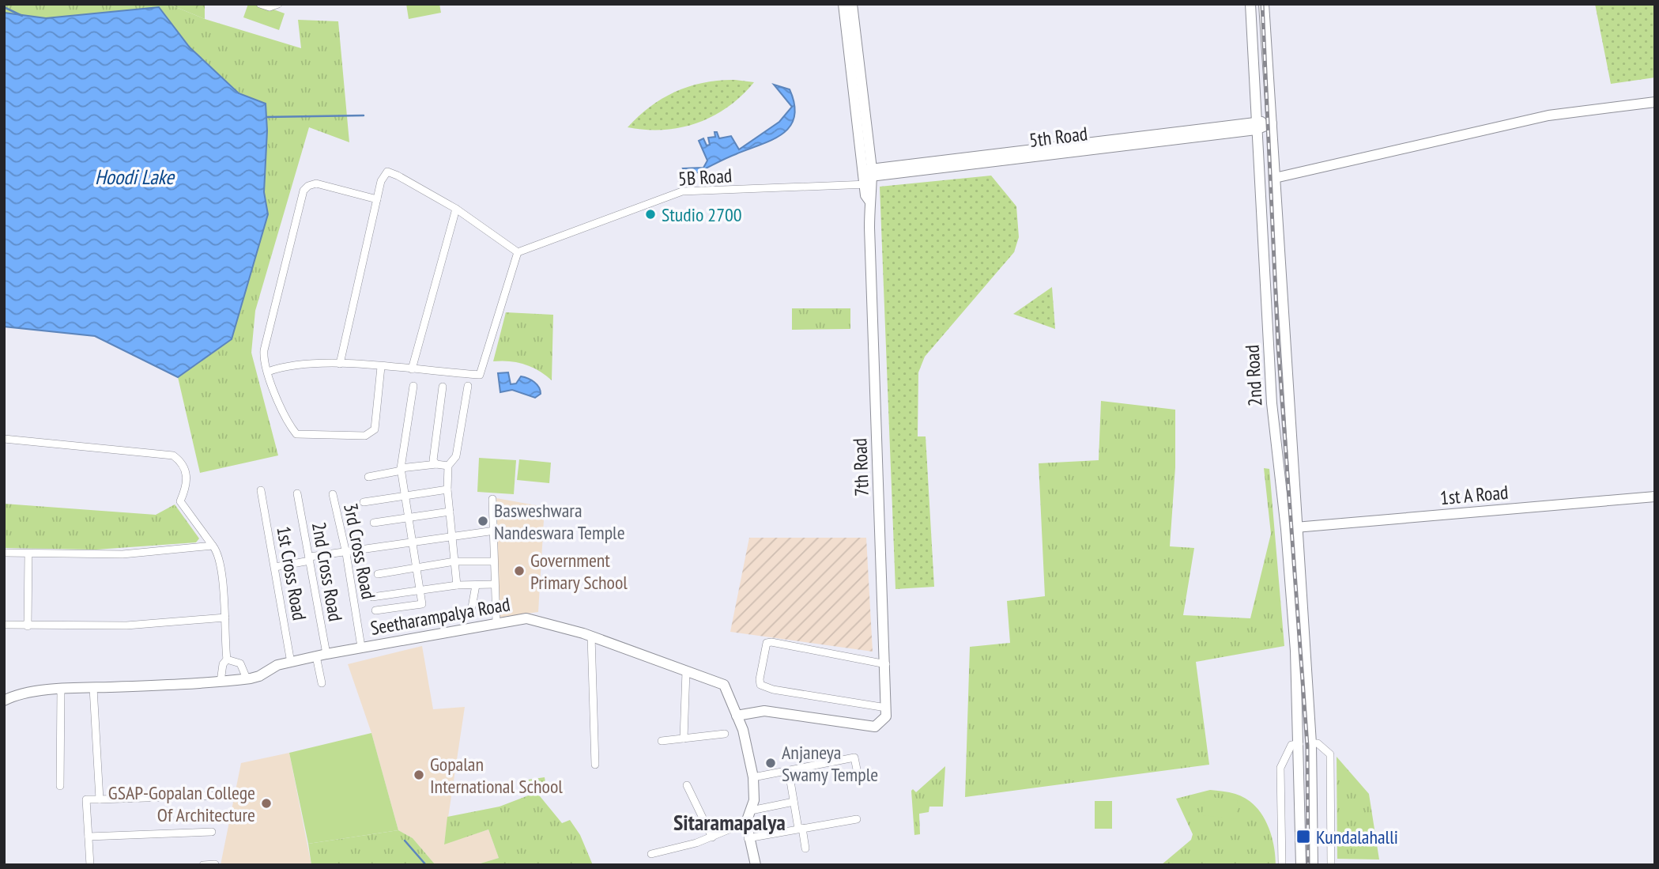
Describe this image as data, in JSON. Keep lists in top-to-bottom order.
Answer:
{
  "streets": {
    "street": [
      "5th Road",
      "5B Road",
      "2nd Road",
      "7th Road",
      "1st A Road",
      "3rd Cross Road",
      "2nd Cross Road",
      "1st Cross Road",
      "Seetharampalya Road"
    ]
  },
  "crossings": [
    ["5th Road", "5B Road"],
    ["5th Road", "2nd Road"],
    ["5th Road", "7th Road"],
    ["5B Road", "7th Road"],
    ["2nd Road", "1st A Road"],
    ["3rd Cross Road", "Seetharampalya Road"],
    ["2nd Cross Road", "Seetharampalya Road"],
    ["1st Cross Road", "Seetharampalya Road"]
  ],
  "districts": ["Sitaramapalya"],
  "water": ["Hoodi Lake"],
  "places": {
    "other": [
      "Studio 2700",
      "Basweshwara Nandeswara Temple",
      "Government Primary School",
      "Anjaneya Swamy Temple",
      "Gopalan International School",
      "GSAP-Gopalan College Of Architecture"
    ],
    "transit": ["Kundalahalli"]
  }
}
